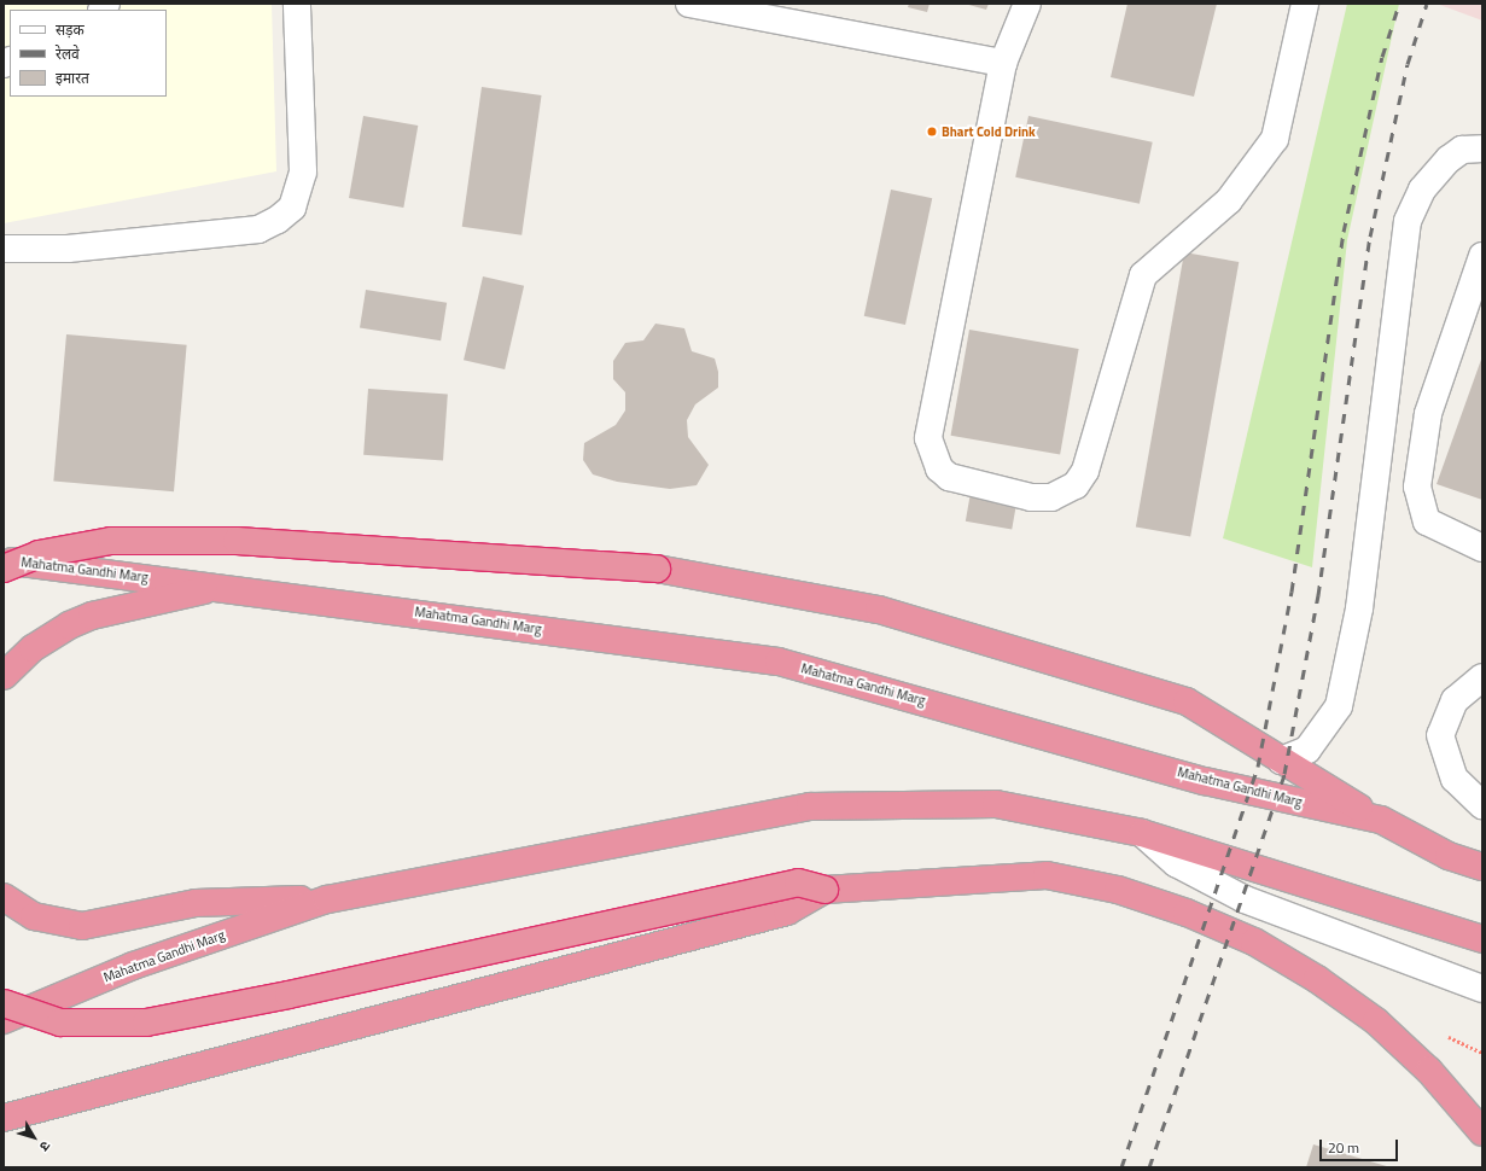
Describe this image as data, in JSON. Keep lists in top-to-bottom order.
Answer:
{
  "streets": {
    "highway": ["Mahatma Gandhi Marg"]
  },
  "places": ["Bhart Cold Drink"],
  "legend": ["सड़क", "रेलवे", "इमारत"],
  "scale_bar": "20 m",
  "north": "bottom right"
}
